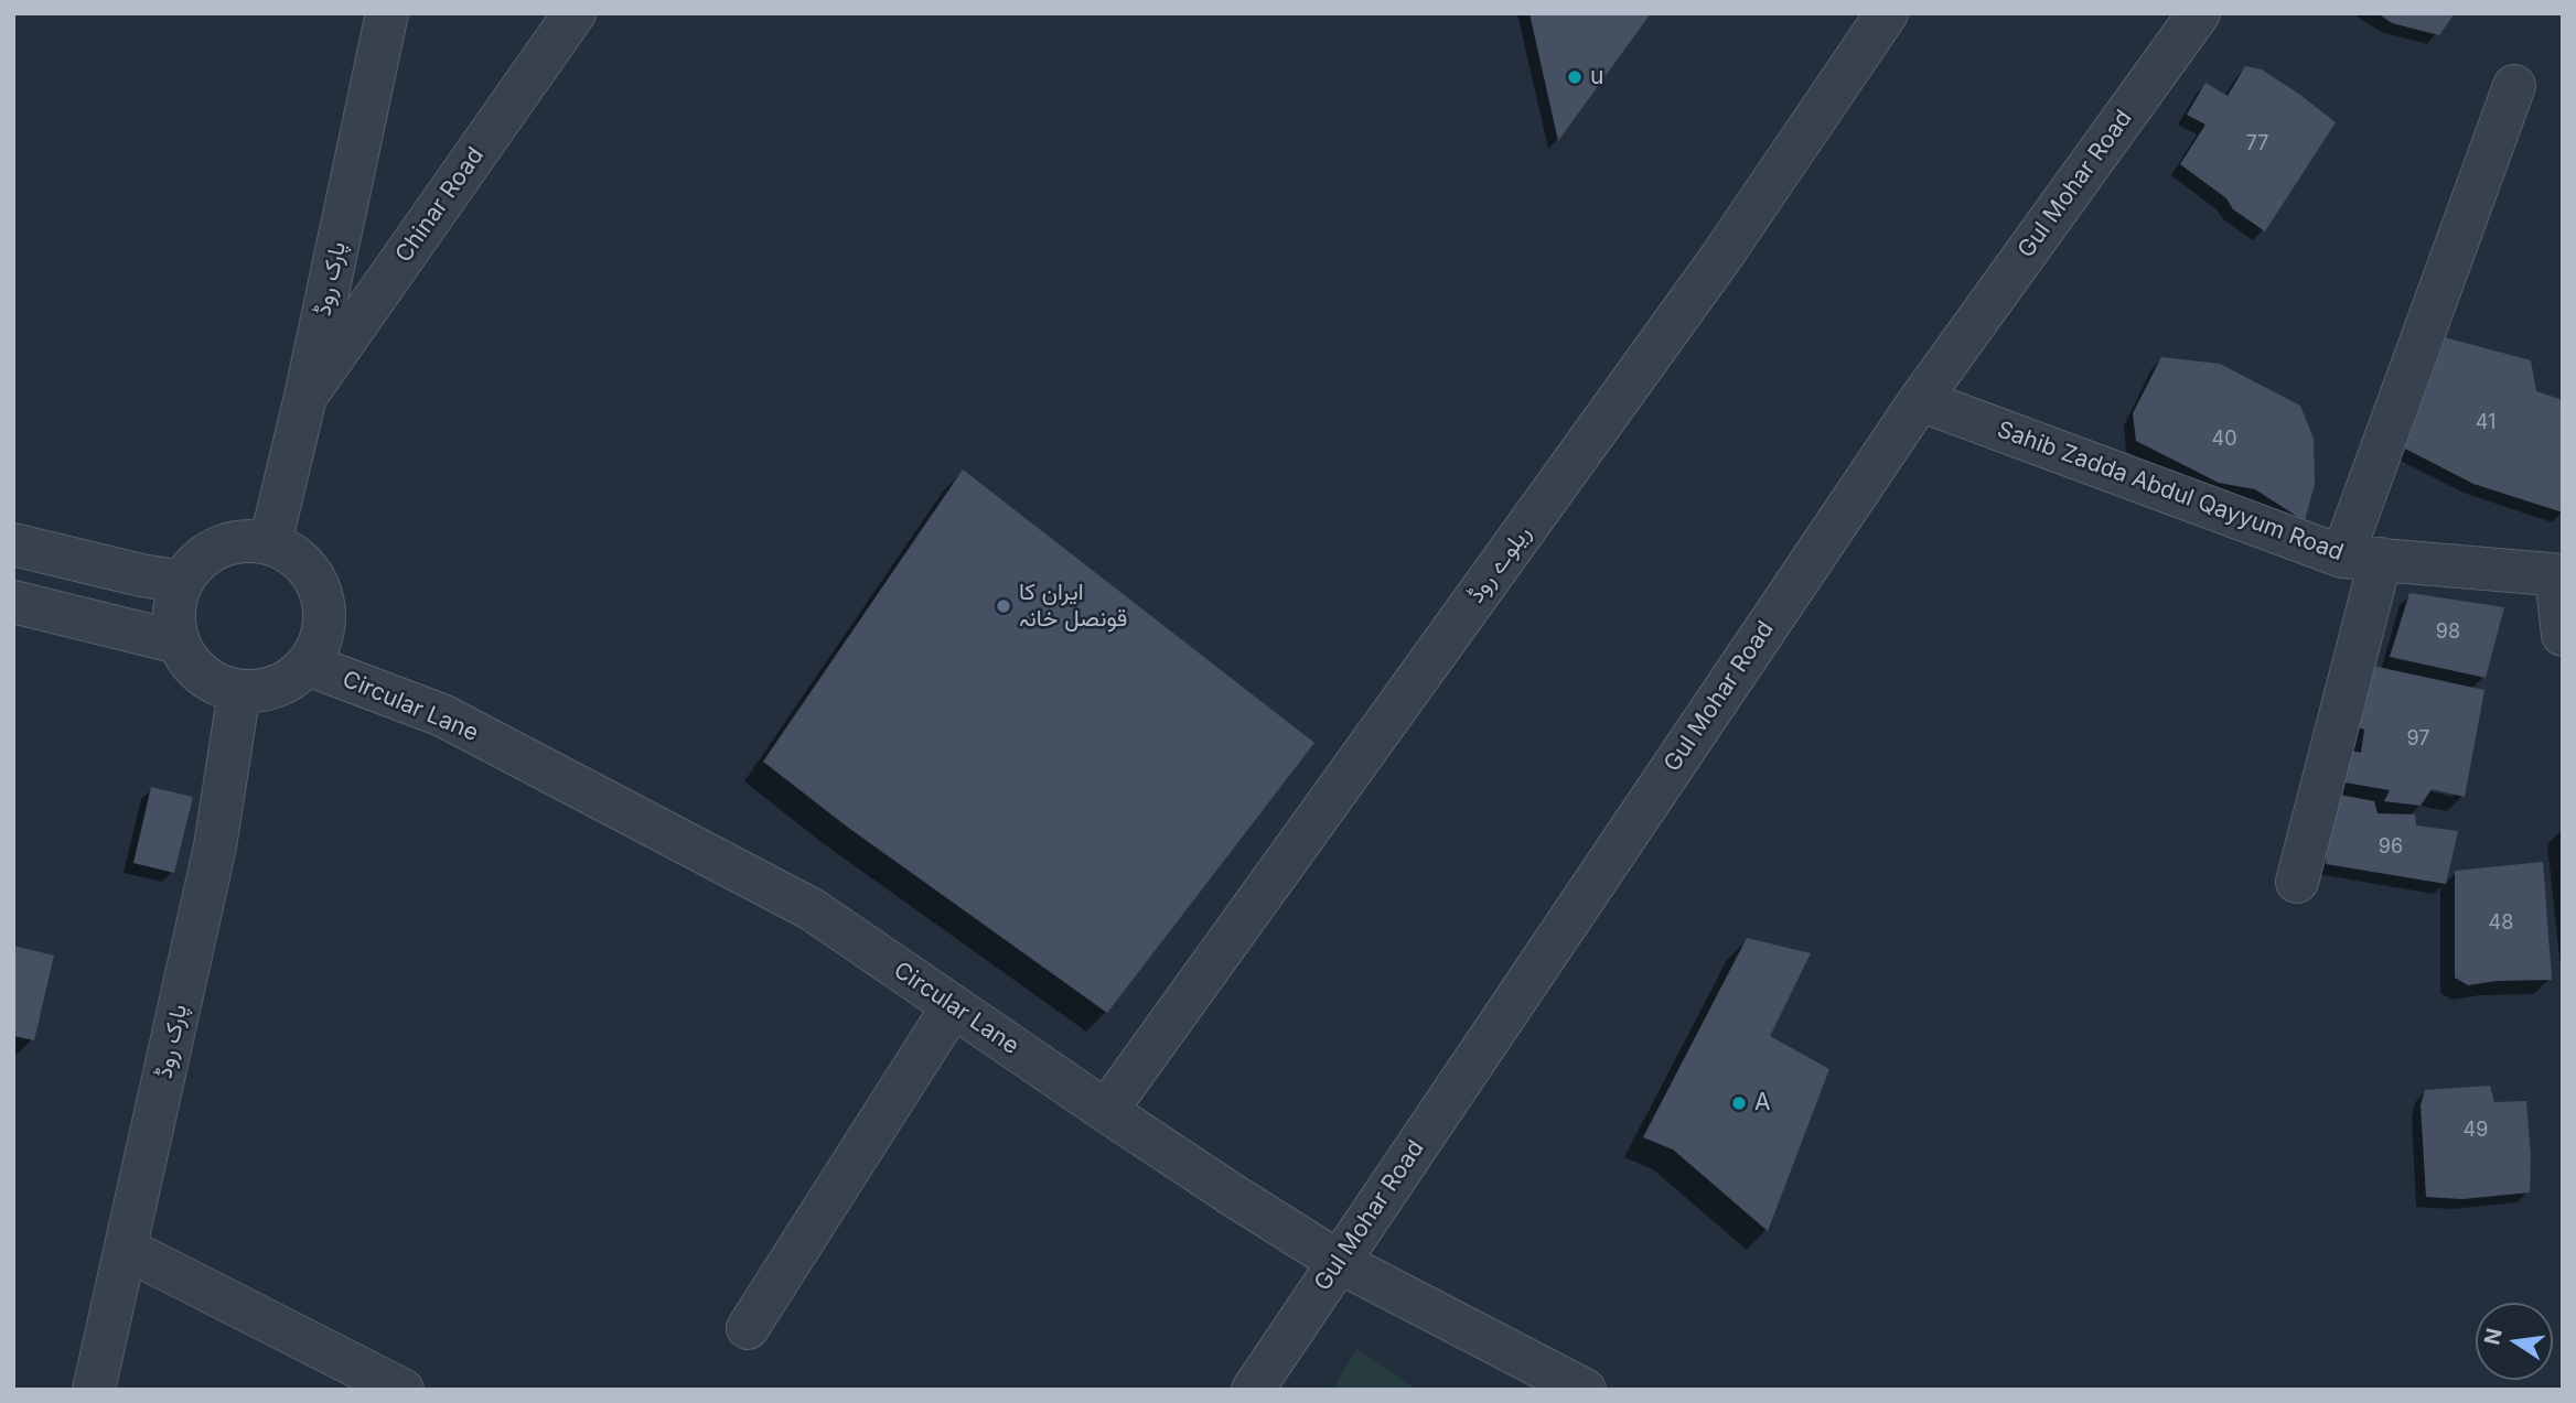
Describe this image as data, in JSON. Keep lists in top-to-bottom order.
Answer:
{
  "streets": {
    "street": [
      "Gul Mohar Road",
      "Chinar Road",
      "پارک روڈ",
      "Sahib Zadda Abdul Qayyum Road",
      "ریلوے روڈ",
      "Circular Lane"
    ]
  },
  "crossings": [
    ["Gul Mohar Road", "Sahib Zadda Abdul Qayyum Road"],
    ["Gul Mohar Road", "Circular Lane"],
    ["Chinar Road", "پارک روڈ"],
    ["پارک روڈ", "Circular Lane"],
    ["ریلوے روڈ", "Circular Lane"]
  ],
  "places": ["u", "ایران کا قونصل خانہ", "A"],
  "house_numbers": [
    "77",
    "41",
    "40",
    "98",
    "97",
    "96",
    "48",
    "49"
  ],
  "north": "left"
}
